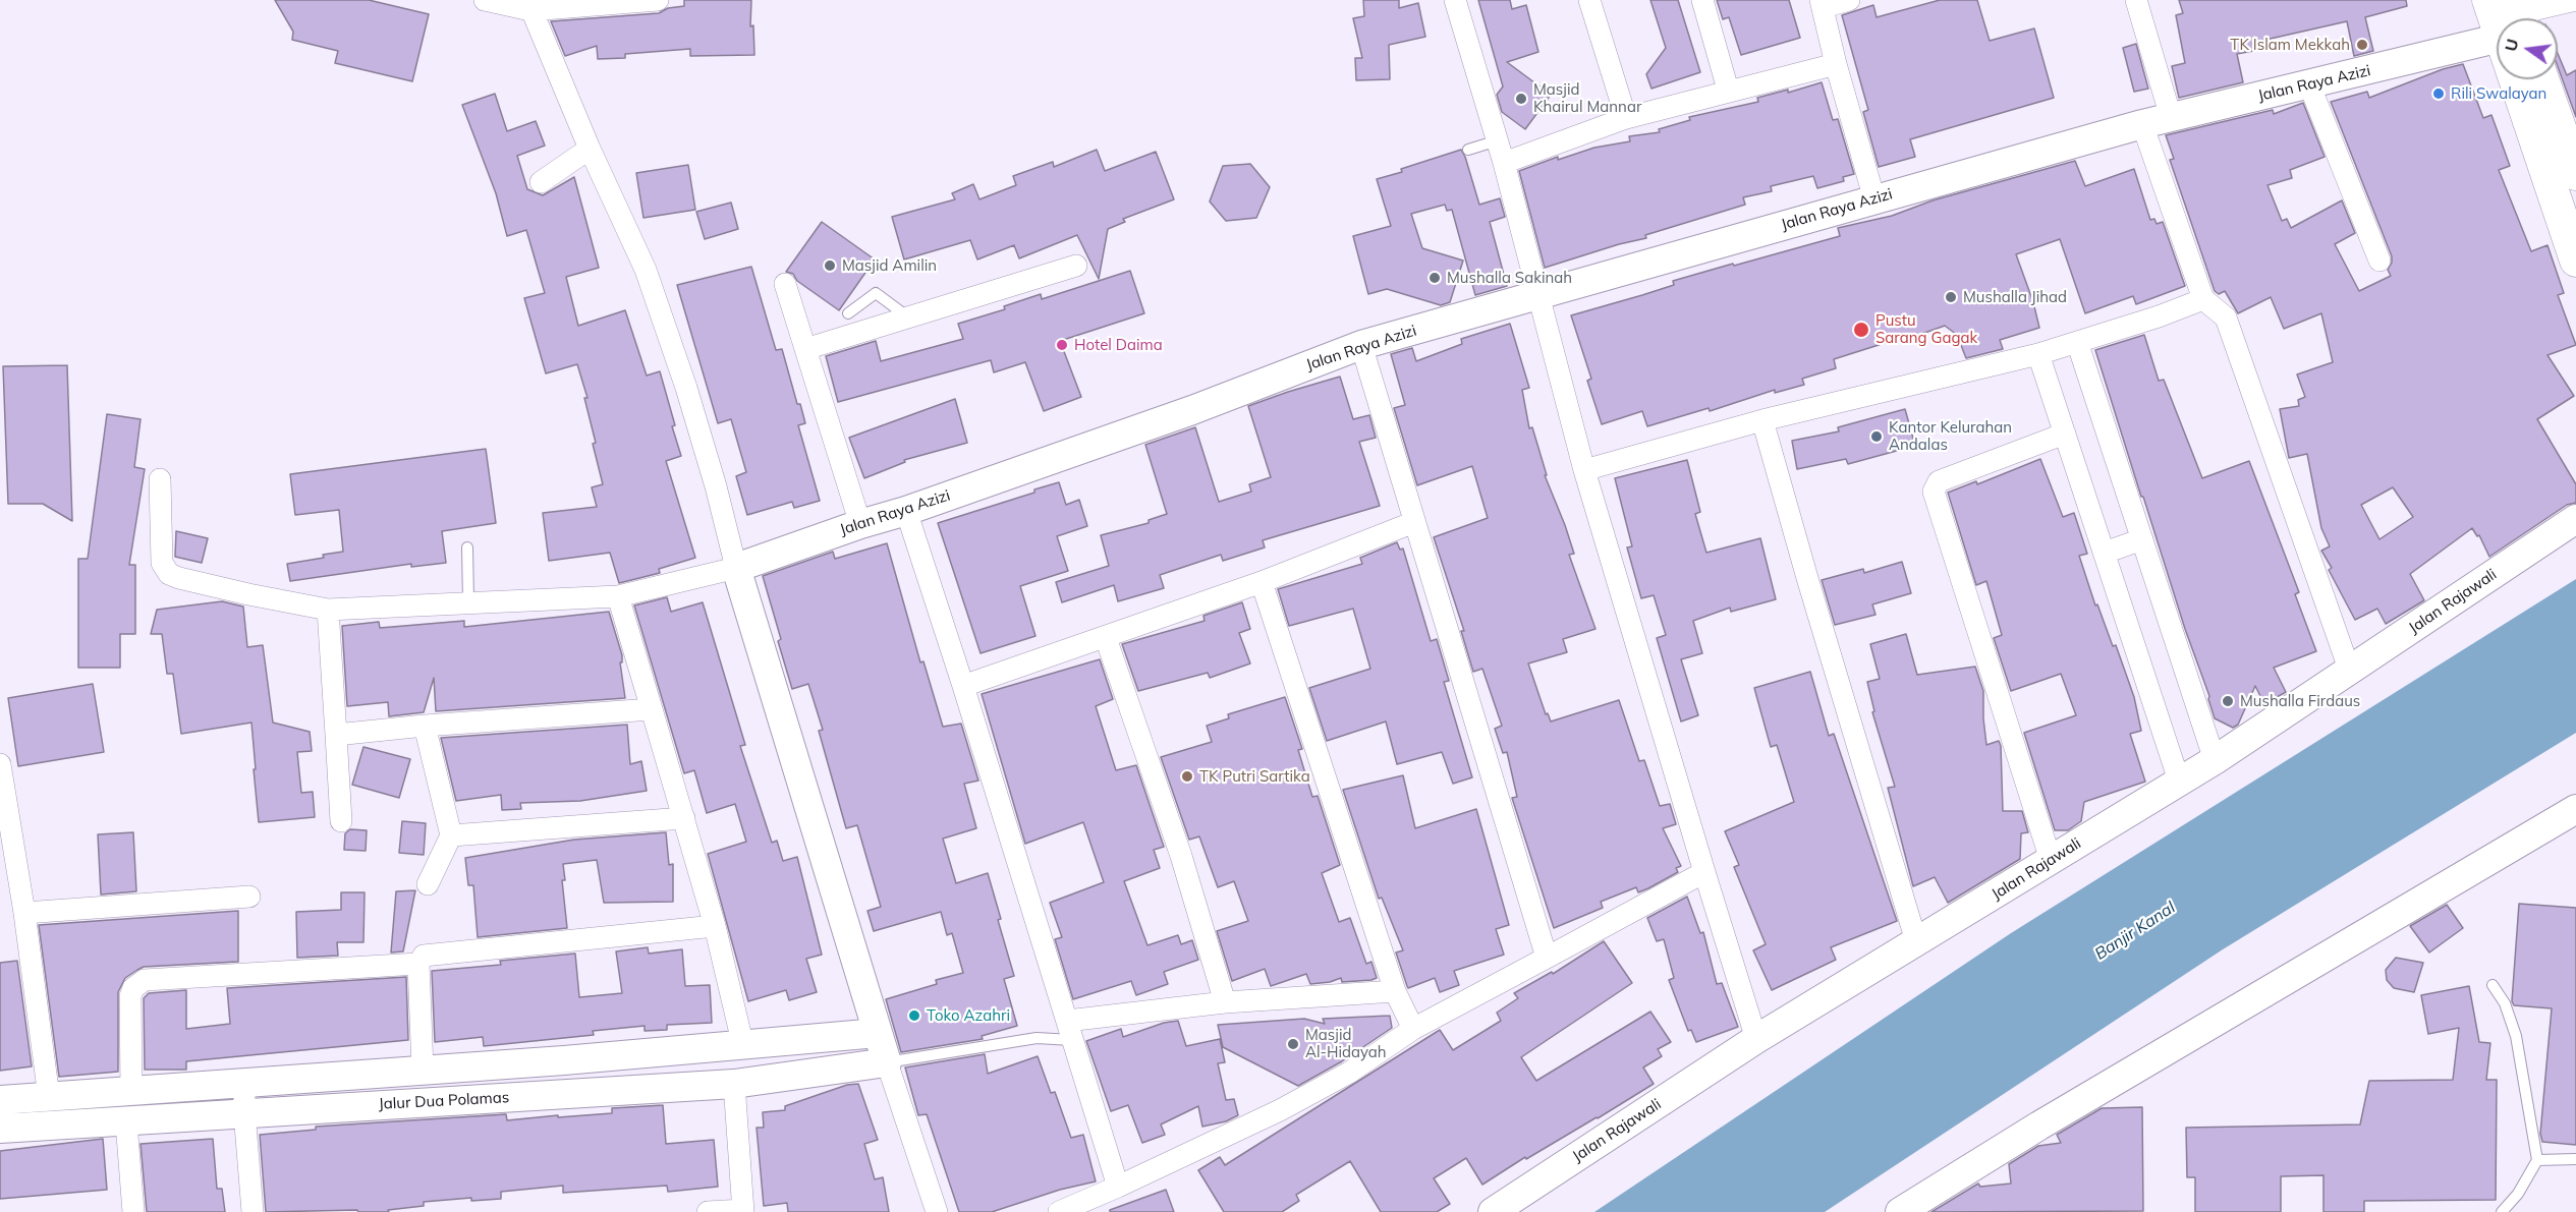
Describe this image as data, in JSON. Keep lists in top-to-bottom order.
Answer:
{
  "streets": {
    "street": ["Jalan Raya Azizi", "Jalan Rajawali", "Jalur Dua Polamas"]
  },
  "water": ["Banjir Kanal"],
  "places": [
    "TK Islam Mekkah",
    "Rili Swalayan",
    "Masjid Khairul Mannar",
    "Masjid Amilin",
    "Mushalla Sakinah",
    "Mushalla Jihad",
    "Pustu Sarang Gagak",
    "Hotel Daima",
    "Kantor Kelurahan Andalas",
    "Mushalla Firdaus",
    "TK Putri Sartika",
    "Toko Azahri",
    "Masjid Al-Hidayah"
  ],
  "north": "left"
}
